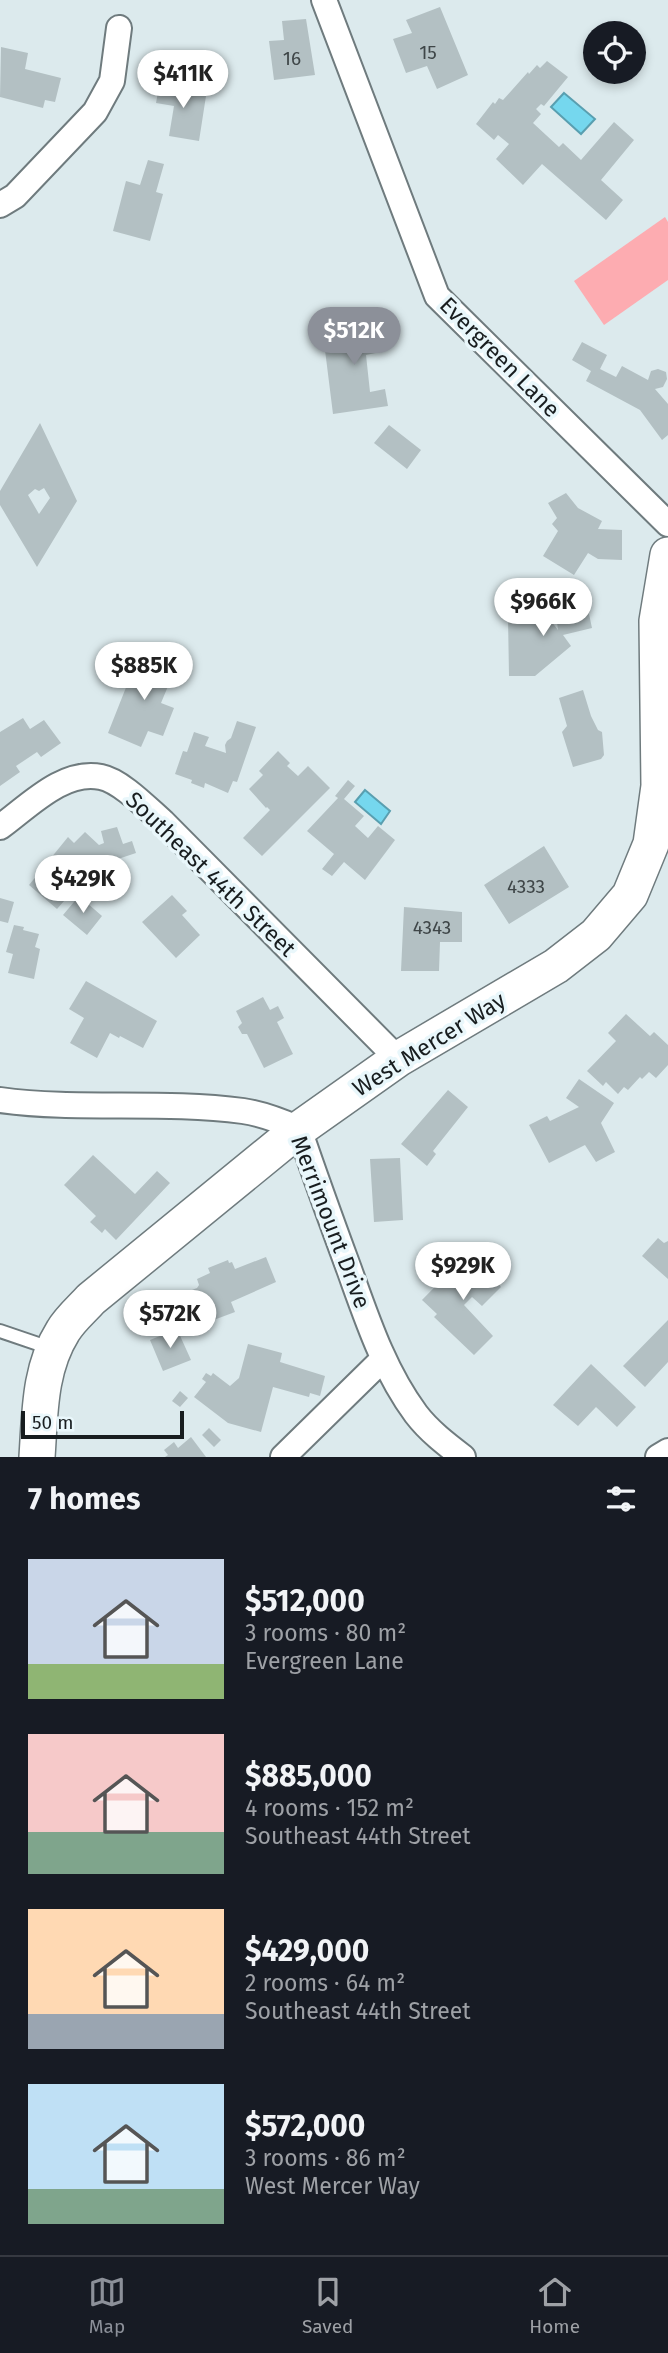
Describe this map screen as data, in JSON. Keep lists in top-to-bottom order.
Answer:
{
  "streets": {
    "street": [
      "Evergreen Lane",
      "Southeast 44th Street",
      "West Mercer Way",
      "Merrimount Drive"
    ]
  },
  "crossings": [
    ["Southeast 44th Street", "West Mercer Way"],
    ["West Mercer Way", "Merrimount Drive"]
  ],
  "house_numbers": [
    "15",
    "16",
    "4333",
    "4343"
  ],
  "scale_bar": "50 m",
  "page": {
    "price": [
      "$411K",
      "$512K",
      "$966K",
      "$885K",
      "$429K",
      "$929K",
      "$572K"
    ],
    "scale": "50 m",
    "heading": "7 homes",
    "list": [
      {
        "name": "$512,000",
        "note": "3 rooms · 80 m² · Evergreen Lane"
      },
      {
        "name": "$885,000",
        "note": "4 rooms · 152 m² · Southeast 44th Street"
      },
      {
        "name": "$429,000",
        "note": "2 rooms · 64 m² · Southeast 44th Street"
      },
      {
        "name": "$572,000",
        "note": "3 rooms · 86 m² · West Mercer Way"
      }
    ],
    "tabs": ["Map", "Saved", "Home"]
  }
}
